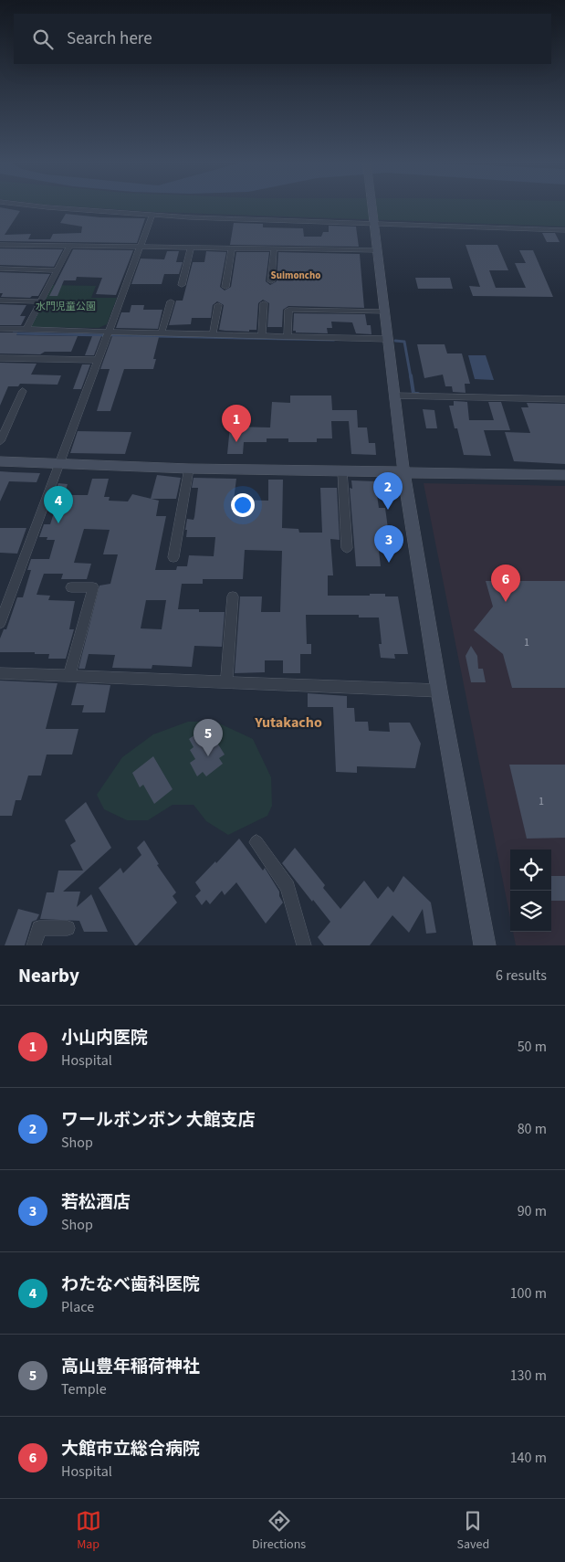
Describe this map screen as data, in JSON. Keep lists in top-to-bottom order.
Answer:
{
  "districts": ["Suimoncho", "Yutakacho"],
  "parks": ["水門児童公園"],
  "house_numbers": ["1", "1"],
  "page": {
    "search": "Search here",
    "pins": [
      "1",
      "2",
      "4",
      "3",
      "6",
      "5"
    ],
    "heading": ["Nearby", "6 results"],
    "list": [
      {
        "mark": "1",
        "name": "小山内医院",
        "note": "Hospital",
        "value": "50 m"
      },
      {
        "mark": "2",
        "name": "ワールボンボン 大館支店",
        "note": "Shop",
        "value": "80 m"
      },
      {
        "mark": "3",
        "name": "若松酒店",
        "note": "Shop",
        "value": "90 m"
      },
      {
        "mark": "4",
        "name": "わたなべ歯科医院",
        "note": "Place",
        "value": "100 m"
      },
      {
        "mark": "5",
        "name": "高山豊年稲荷神社",
        "note": "Temple",
        "value": "130 m"
      },
      {
        "mark": "6",
        "name": "大館市立総合病院",
        "note": "Hospital",
        "value": "140 m"
      }
    ],
    "nav": ["Map", "Directions", "Saved"]
  }
}
